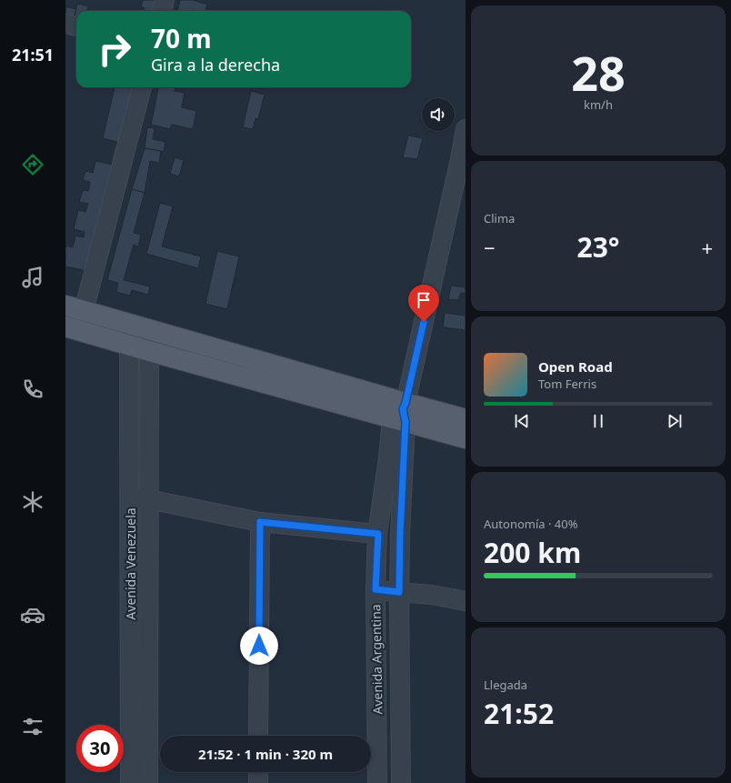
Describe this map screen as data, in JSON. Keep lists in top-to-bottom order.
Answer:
{
  "streets": {
    "street": ["Avenida Venezuela", "Avenida Argentina"]
  },
  "page": {
    "tabs": "21:51",
    "tile": [
      ["28", "km/h"],
      "Clima",
      ["Autonomía · 40%", "200 km"],
      ["Llegada", "21:52"]
    ],
    "turn": ["70 m", "Gira a la derecha"],
    "heat": ["−", "23°", "+"],
    "song": ["Open Road", "Tom Ferris"],
    "limit": "30",
    "trip": "21:52 · 1 min · 320 m"
  }
}
